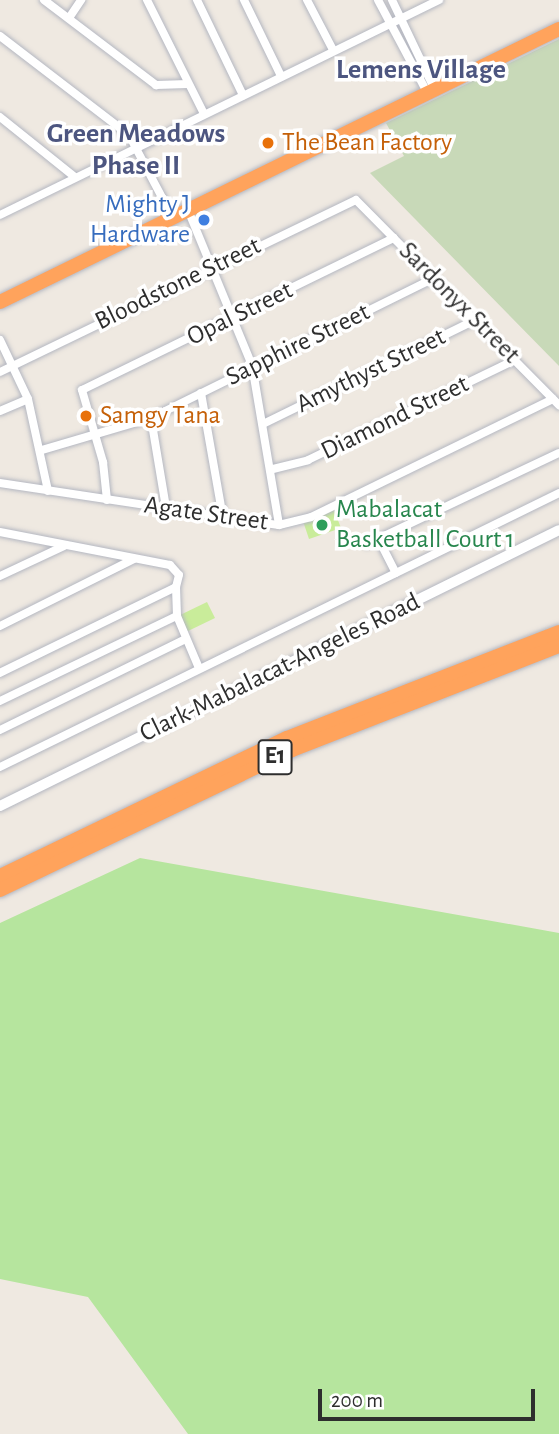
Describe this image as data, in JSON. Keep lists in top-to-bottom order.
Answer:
{
  "streets": {
    "highway": ["E1"],
    "main road": ["Clark-Mabalacat-Angeles Road"],
    "street": [
      "Bloodstone Street",
      "Sardonyx Street",
      "Opal Street",
      "Sapphire Street",
      "Amythyst Street",
      "Diamond Street",
      "Agate Street"
    ]
  },
  "crossings": [
    ["Bloodstone Street", "Sardonyx Street"],
    ["Sardonyx Street", "Opal Street"],
    ["Sardonyx Street", "Sapphire Street"],
    ["Sardonyx Street", "Amythyst Street"],
    ["Sardonyx Street", "Diamond Street"],
    ["Sardonyx Street", "Agate Street"],
    ["Opal Street", "Sapphire Street"]
  ],
  "districts": ["Lemens Village", "Green Meadows Phase II"],
  "places": [
    "The Bean Factory",
    "Mighty J Hardware",
    "Samgy Tana",
    "Mabalacat Basketball Court 1"
  ],
  "scale_bar": "200 m"
}
